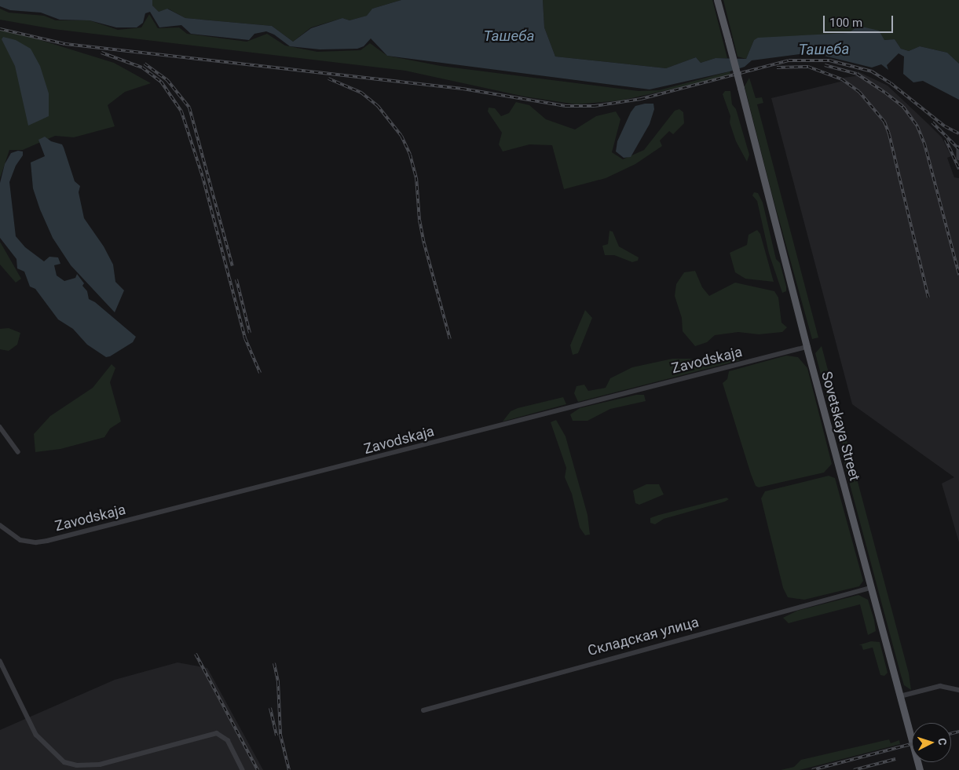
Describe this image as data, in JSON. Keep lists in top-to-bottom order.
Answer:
{
  "streets": {
    "main road": ["Sovetskaya Street"],
    "street": ["Zavodskaja", "Складская улица"]
  },
  "crossings": [
    ["Zavodskaja", "Sovetskaya Street"],
    ["Sovetskaya Street", "Складская улица"]
  ],
  "water": ["Ташеба"],
  "scale_bar": "100 m",
  "north": "right"
}
